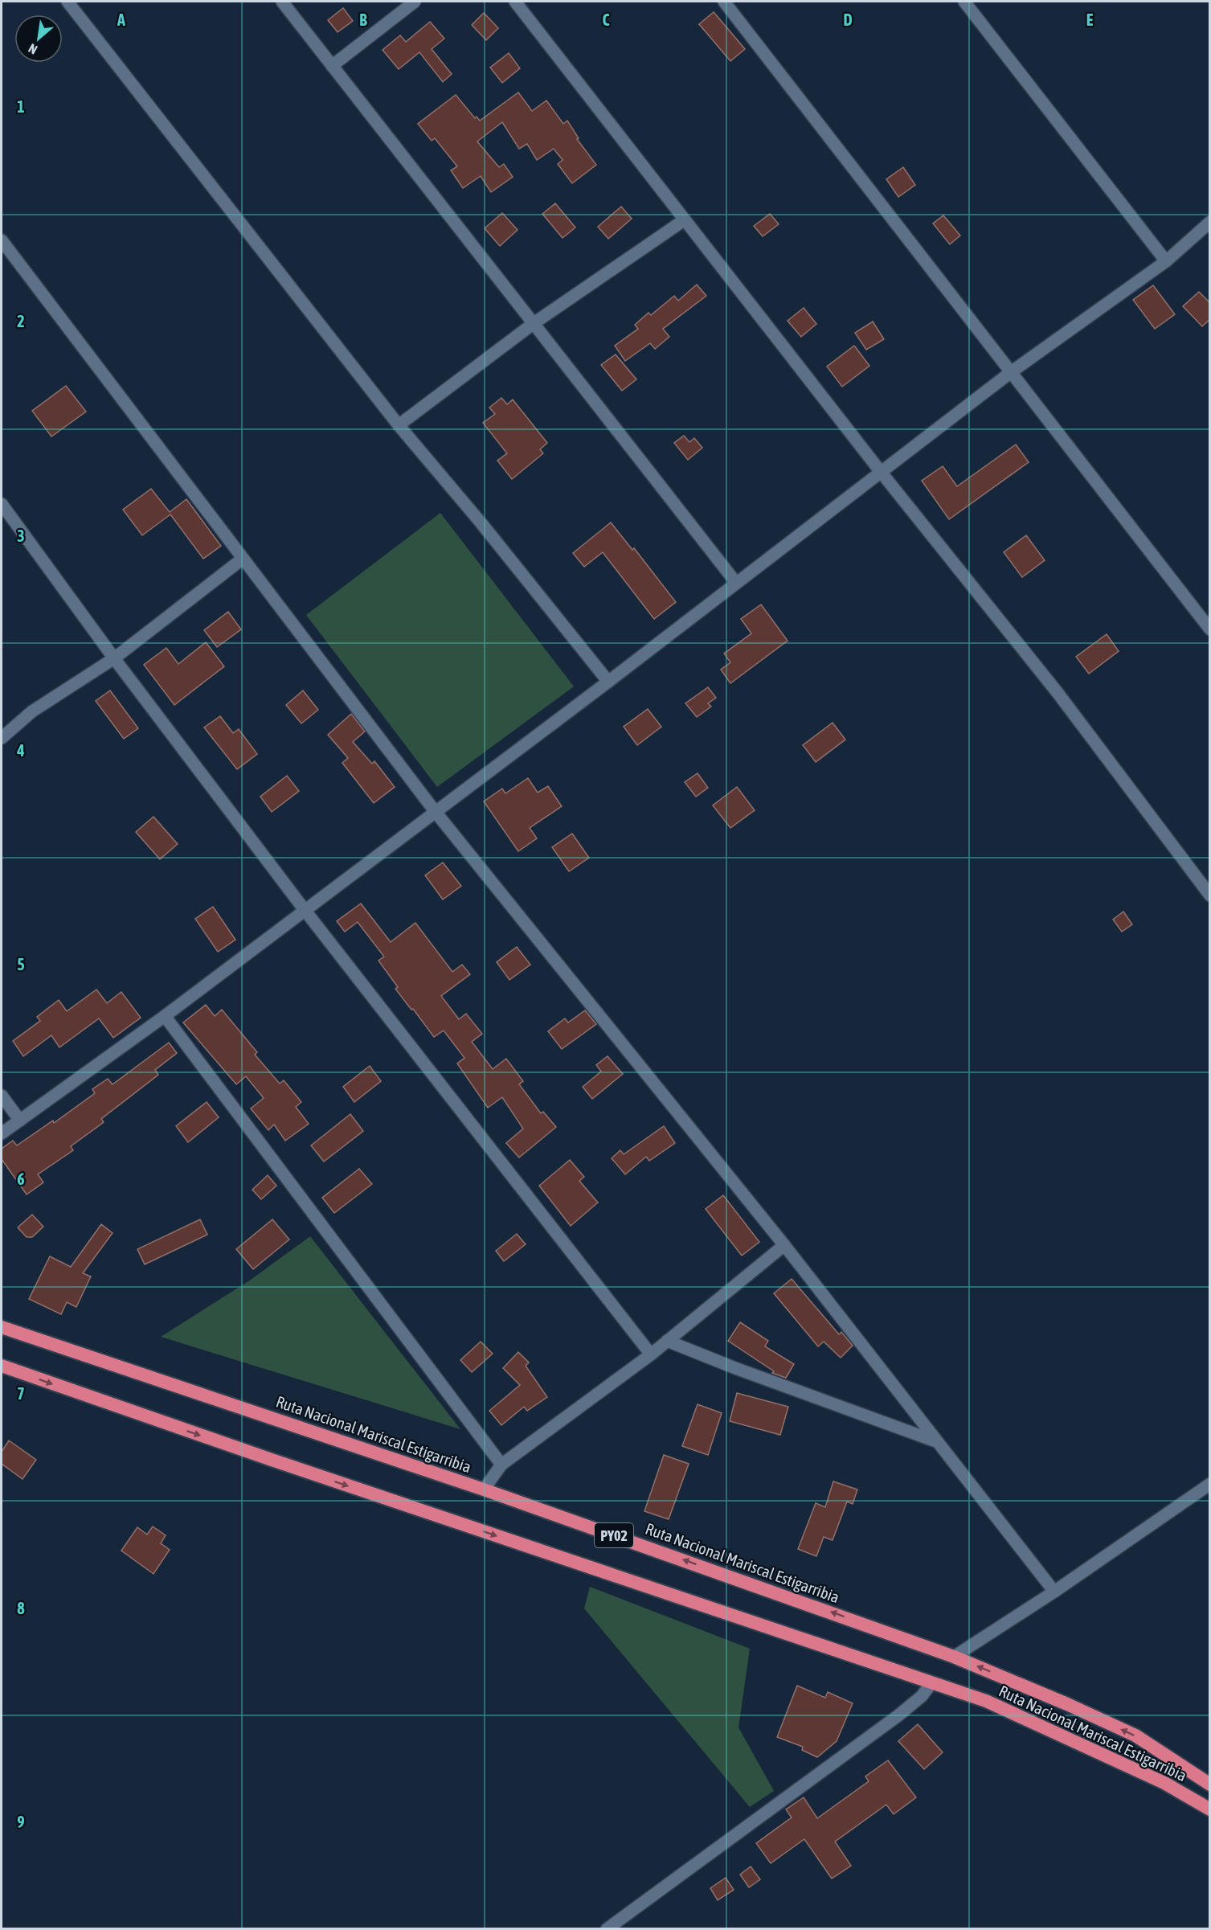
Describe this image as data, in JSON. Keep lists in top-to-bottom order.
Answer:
{
  "streets": {
    "highway": ["Ruta Nacional Mariscal Estigarribia", "PY02"]
  },
  "north": "bottom left",
  "grid": {
    "columns": [
      "A",
      "B",
      "C",
      "D",
      "E"
    ],
    "rows": [
      "1",
      "2",
      "3",
      "4",
      "5",
      "6",
      "7",
      "8",
      "9"
    ]
  }
}
